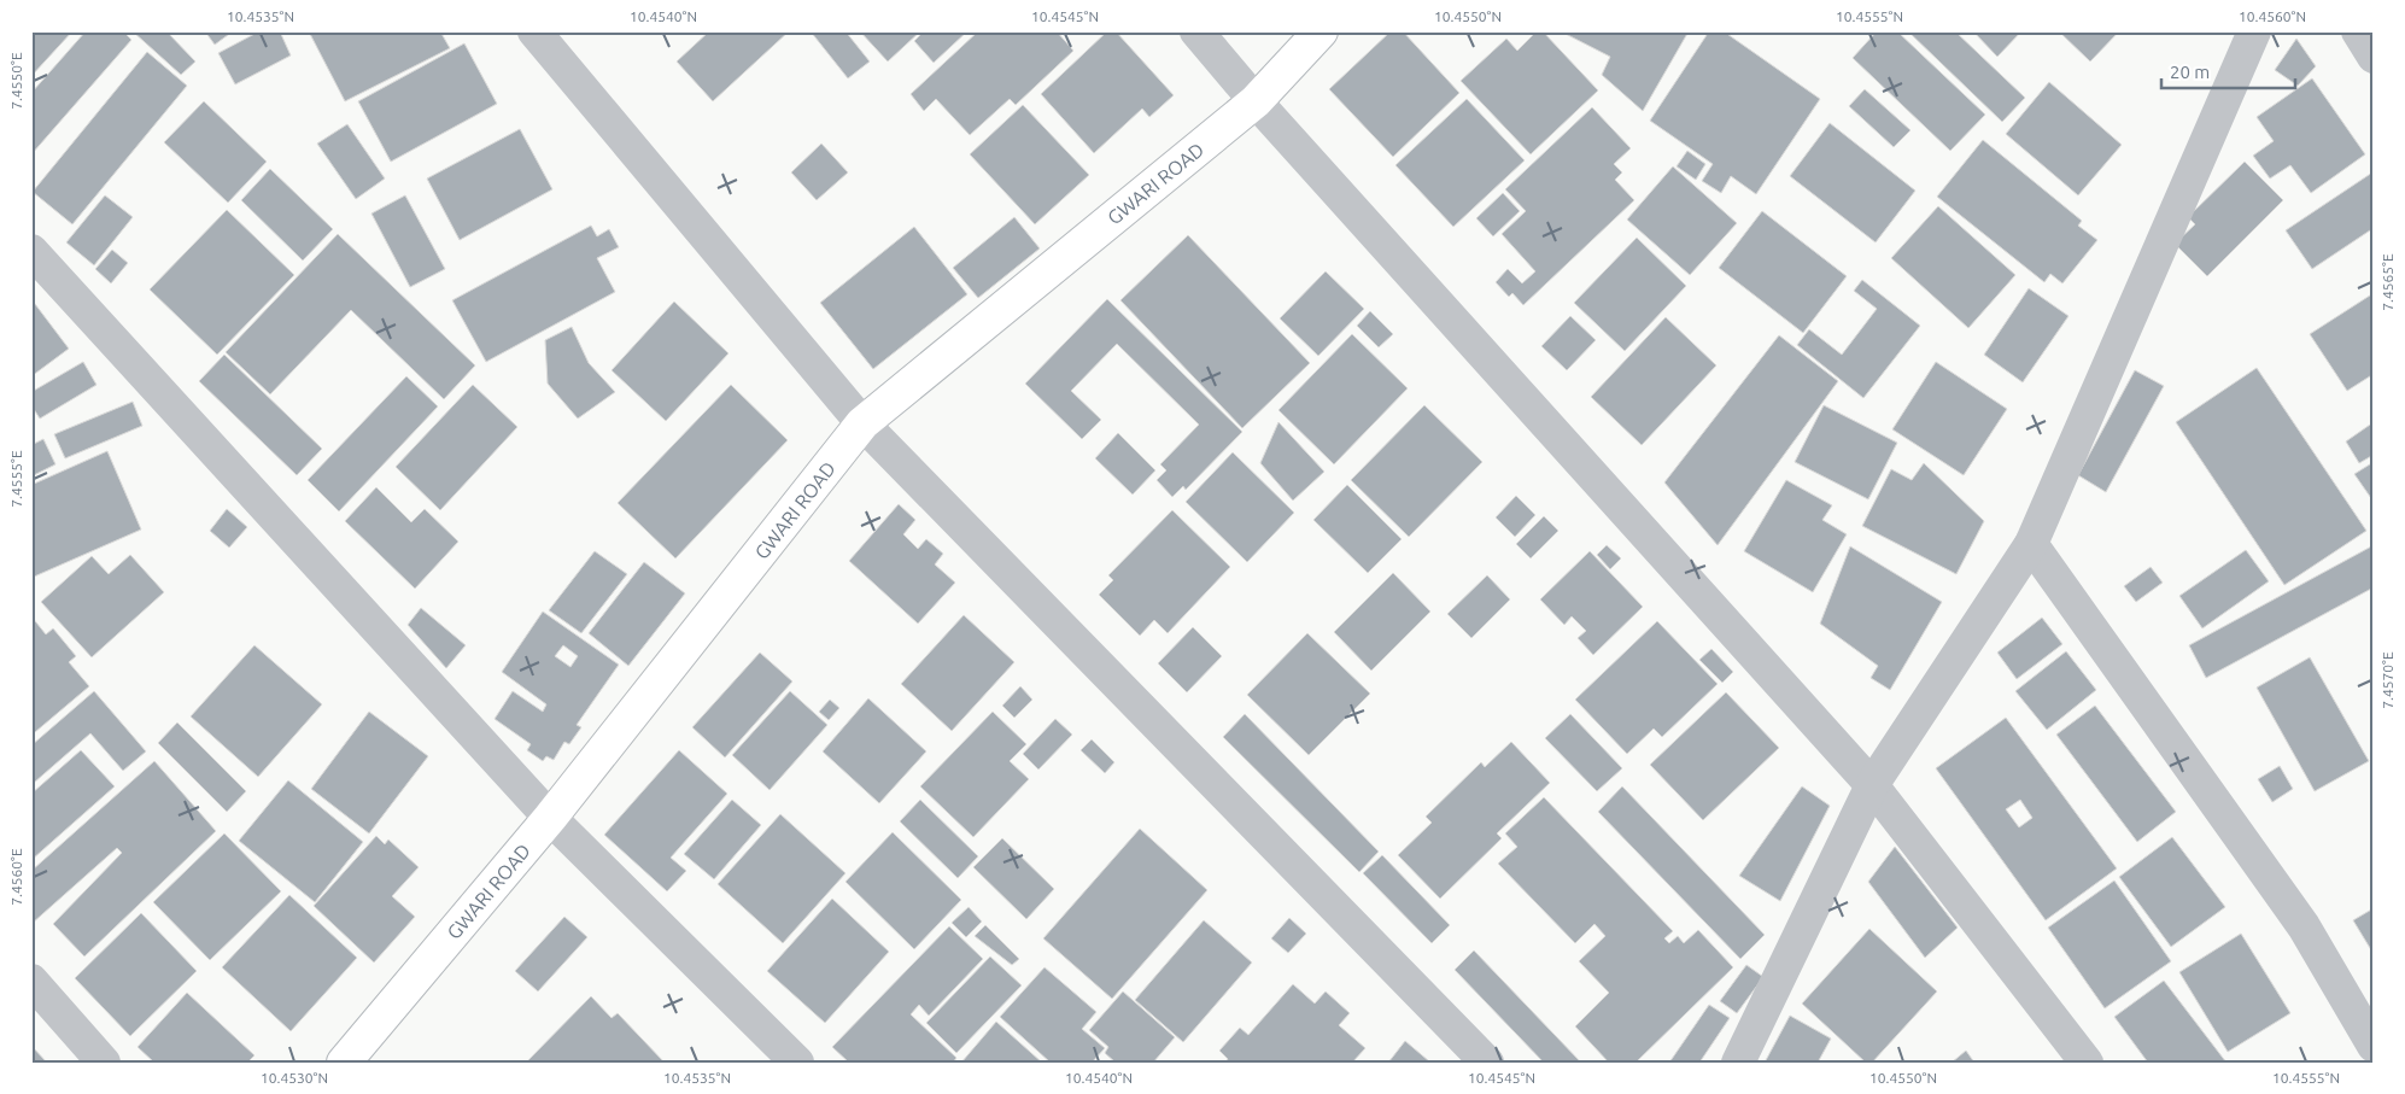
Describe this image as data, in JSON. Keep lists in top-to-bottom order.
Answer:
{
  "streets": {
    "street": ["GWARI ROAD"]
  },
  "scale_bar": "20 m",
  "coordinates": [
    "10.4535°N",
    "10.4540°N",
    "10.4545°N",
    "10.4550°N",
    "10.4555°N",
    "10.4560°N",
    "7.4550°E",
    "7.4565°E",
    "7.4555°E",
    "7.4570°E",
    "7.4560°E",
    "10.4530°N"
  ]
}
